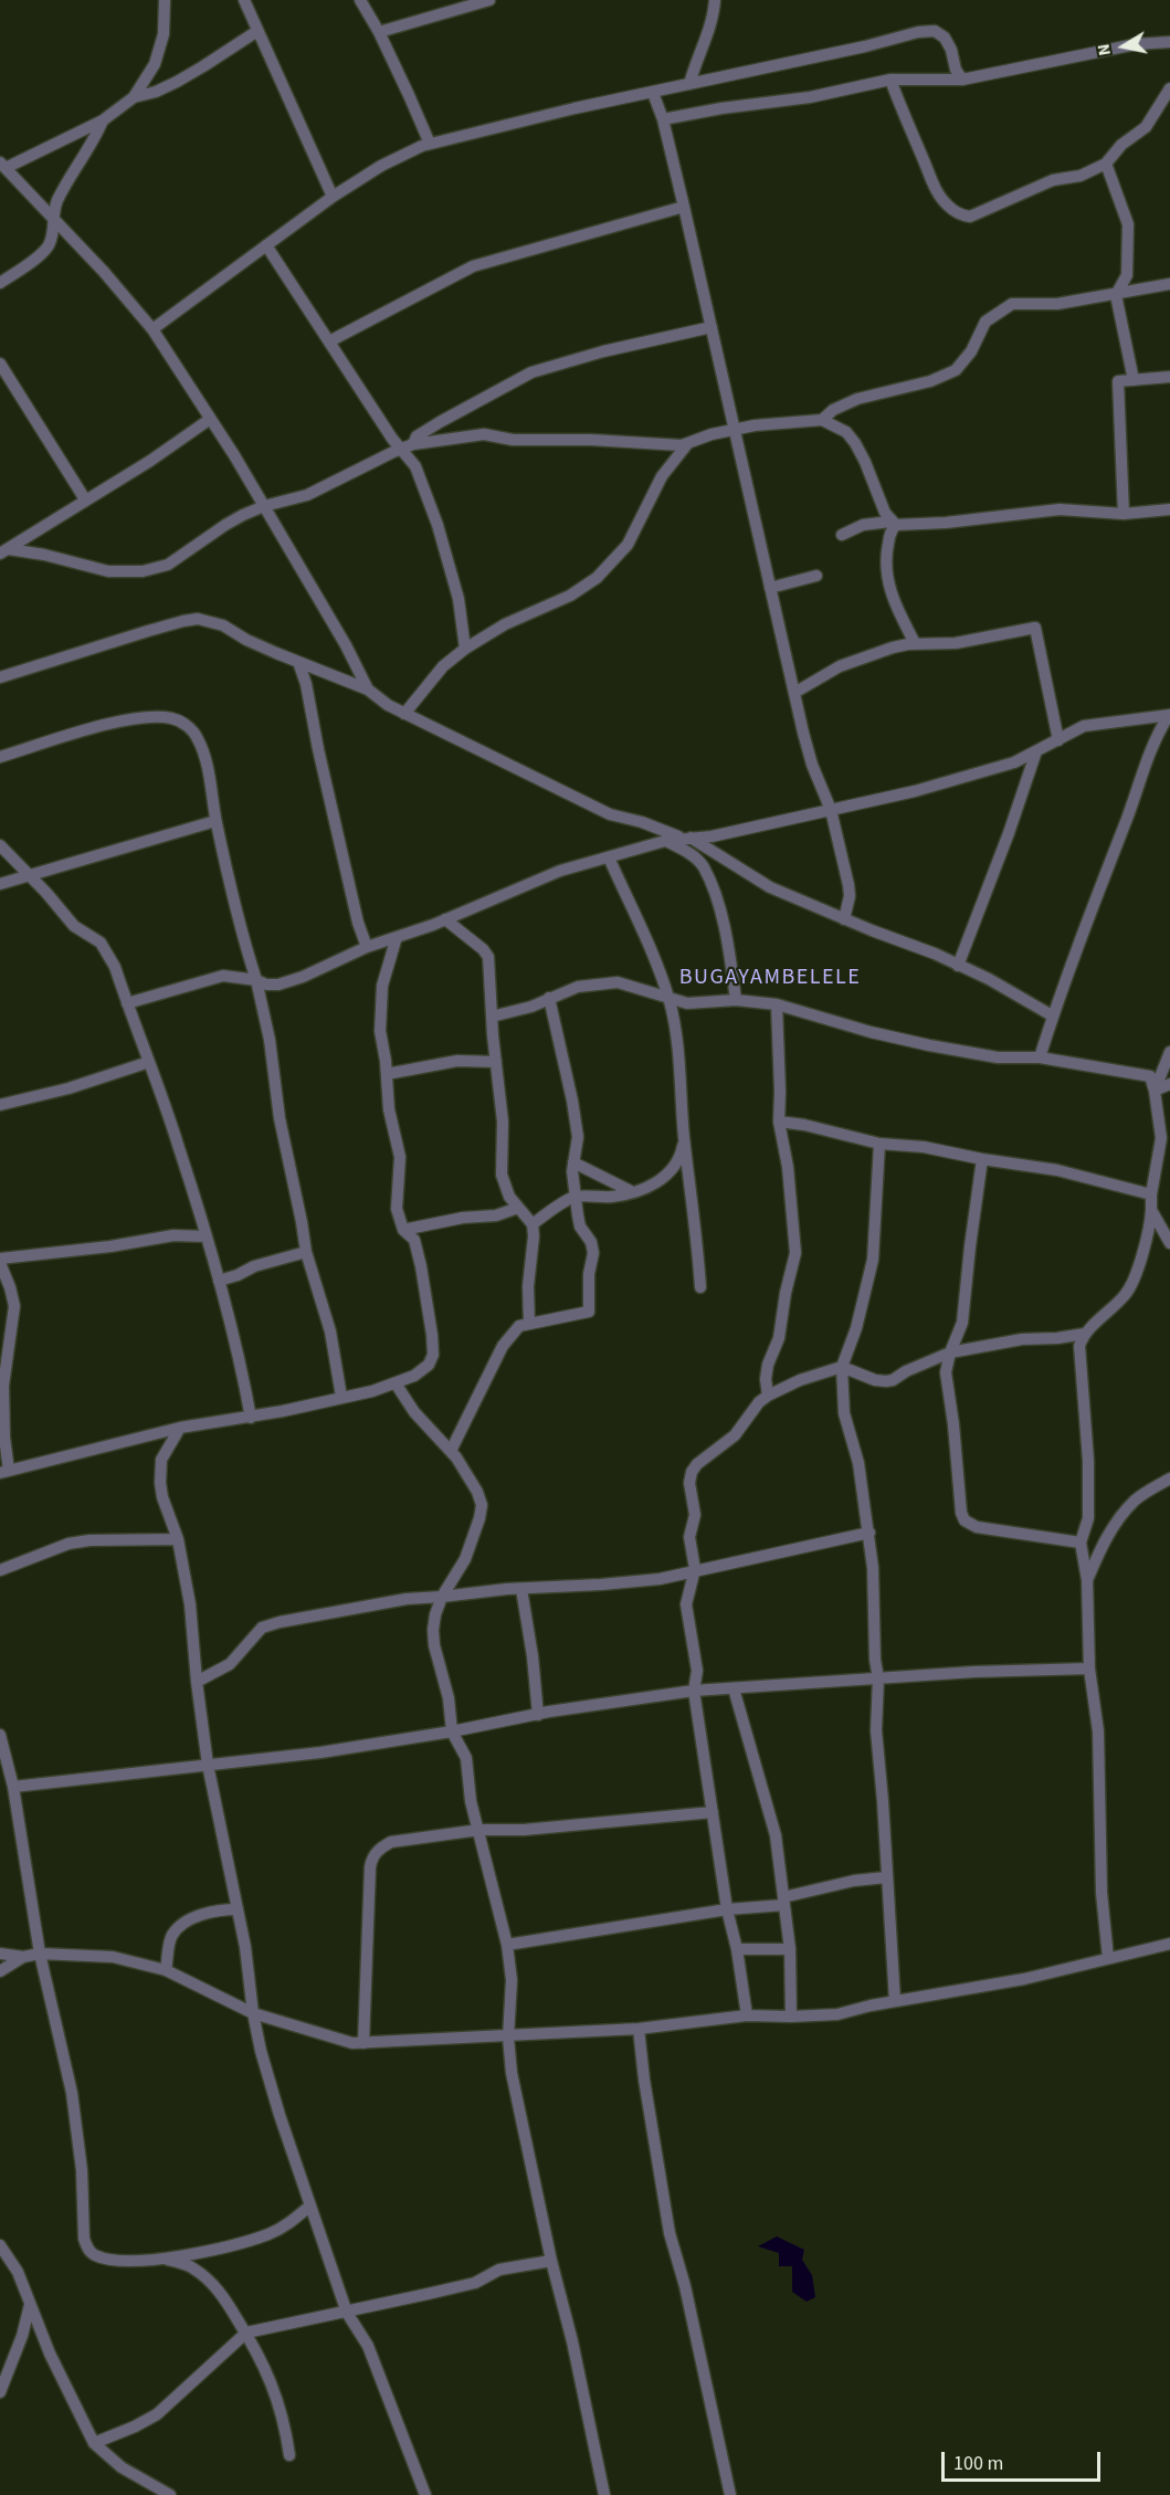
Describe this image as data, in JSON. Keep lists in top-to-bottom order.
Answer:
{
  "districts": ["BUGAYAMBELELE"],
  "scale_bar": "100 m",
  "north": "left"
}
